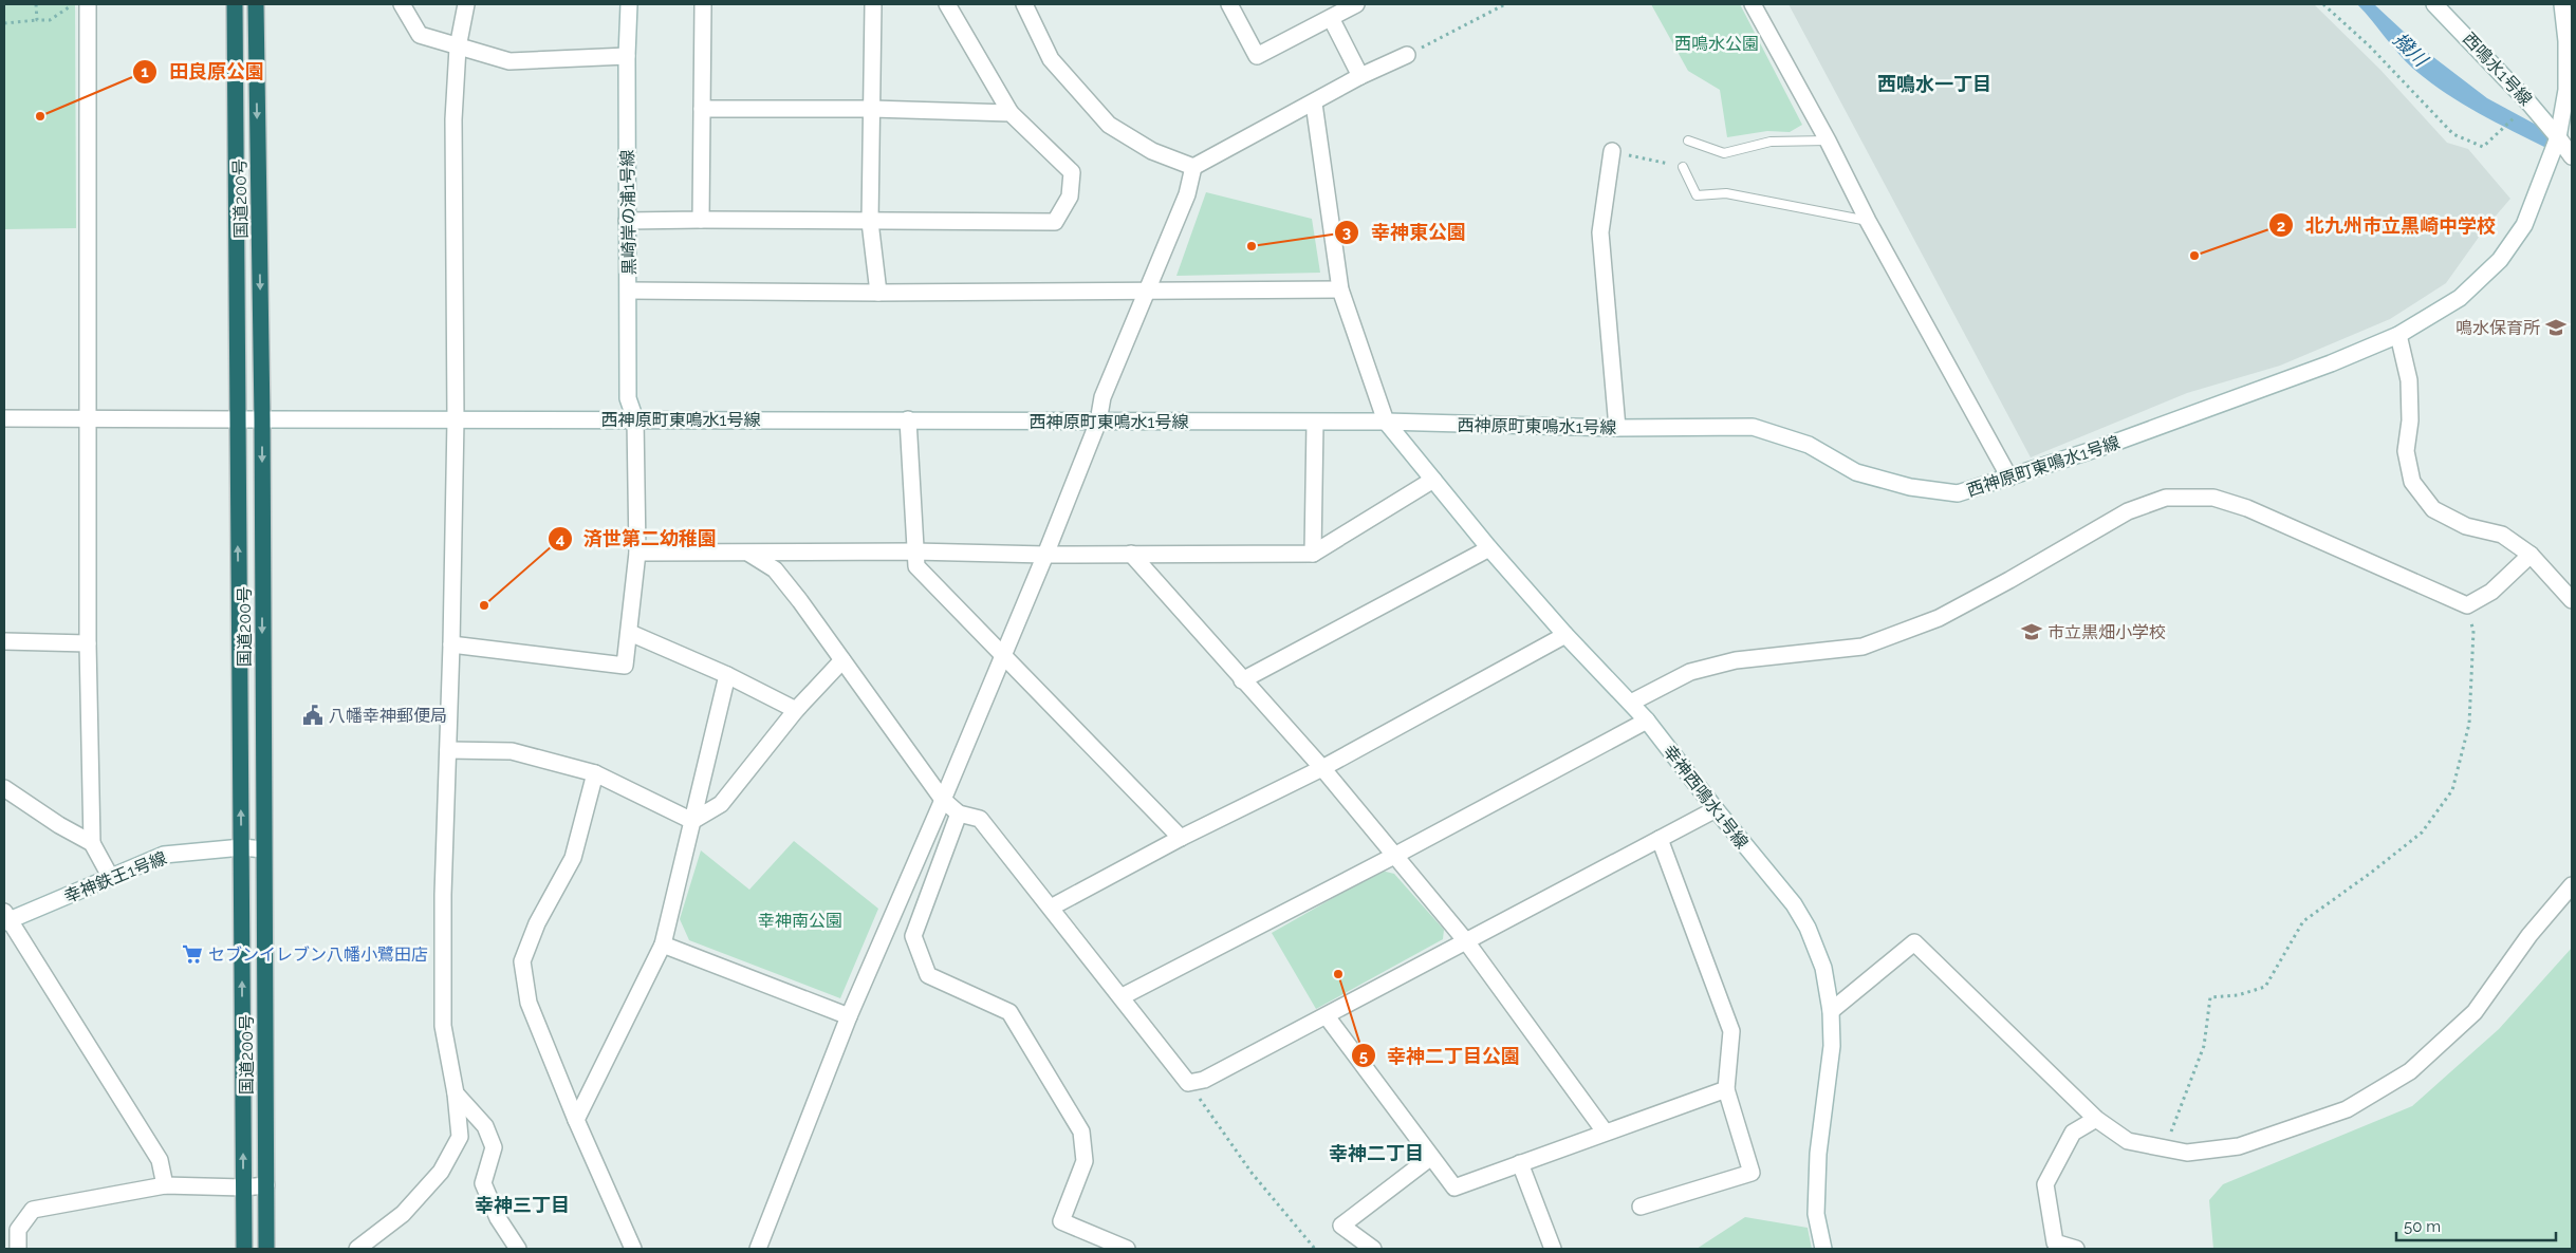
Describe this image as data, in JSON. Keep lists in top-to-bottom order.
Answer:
{
  "streets": {
    "highway": ["国道200号"],
    "street": [
      "西鳴水1号線",
      "黒崎岸の浦1号線",
      "西神原町東鳴水1号線",
      "幸神西鳴水1号線",
      "幸神鉄王1号線"
    ]
  },
  "crossings": [
    ["西鳴水1号線", "西神原町東鳴水1号線"],
    ["国道200号", "西神原町東鳴水1号線"],
    ["国道200号", "幸神鉄王1号線"],
    ["黒崎岸の浦1号線", "西神原町東鳴水1号線"],
    ["西神原町東鳴水1号線", "幸神西鳴水1号線"]
  ],
  "districts": ["西鳴水一丁目", "幸神二丁目", "幸神三丁目"],
  "water": ["撥川"],
  "parks": ["西鳴水公園", "幸神南公園"],
  "places": {
    "other": [
      "田良原公園",
      "幸神東公園",
      "北九州市立黒崎中学校",
      "済世第二幼稚園",
      "幸神二丁目公園"
    ],
    "school or university": ["鳴水保育所", "市立黒畑小学校"],
    "public building": ["八幡幸神郵便局"],
    "supermarket": ["セブンイレブン八幡小鷺田店"]
  },
  "scale_bar": "50 m"
}
